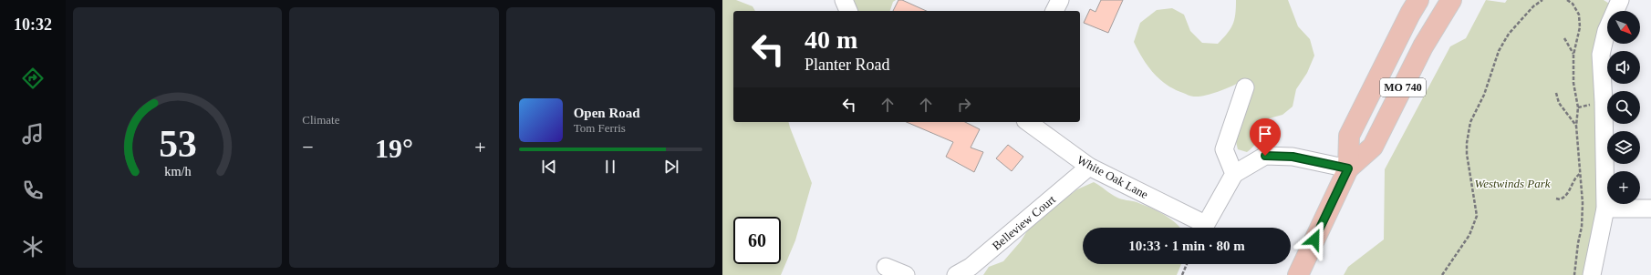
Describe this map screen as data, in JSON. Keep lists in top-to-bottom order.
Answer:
{
  "streets": {
    "main road": ["MO 740"],
    "street": ["White Oak Lane", "Belleview Court"]
  },
  "crossings": [
    ["White Oak Lane", "Belleview Court"]
  ],
  "parks": ["Westwinds Park"],
  "north": "bottom right",
  "page": {
    "tabs": "10:32",
    "tile": "Climate",
    "map_buttons": "+",
    "turn": ["40 m", "Planter Road"],
    "song": ["Open Road", "Tom Ferris"],
    "heat": ["−", "19°", "+"],
    "limit": "60",
    "trip": "10:33 · 1 min · 80 m",
    "gauge": ["53", "km/h"]
  }
}
